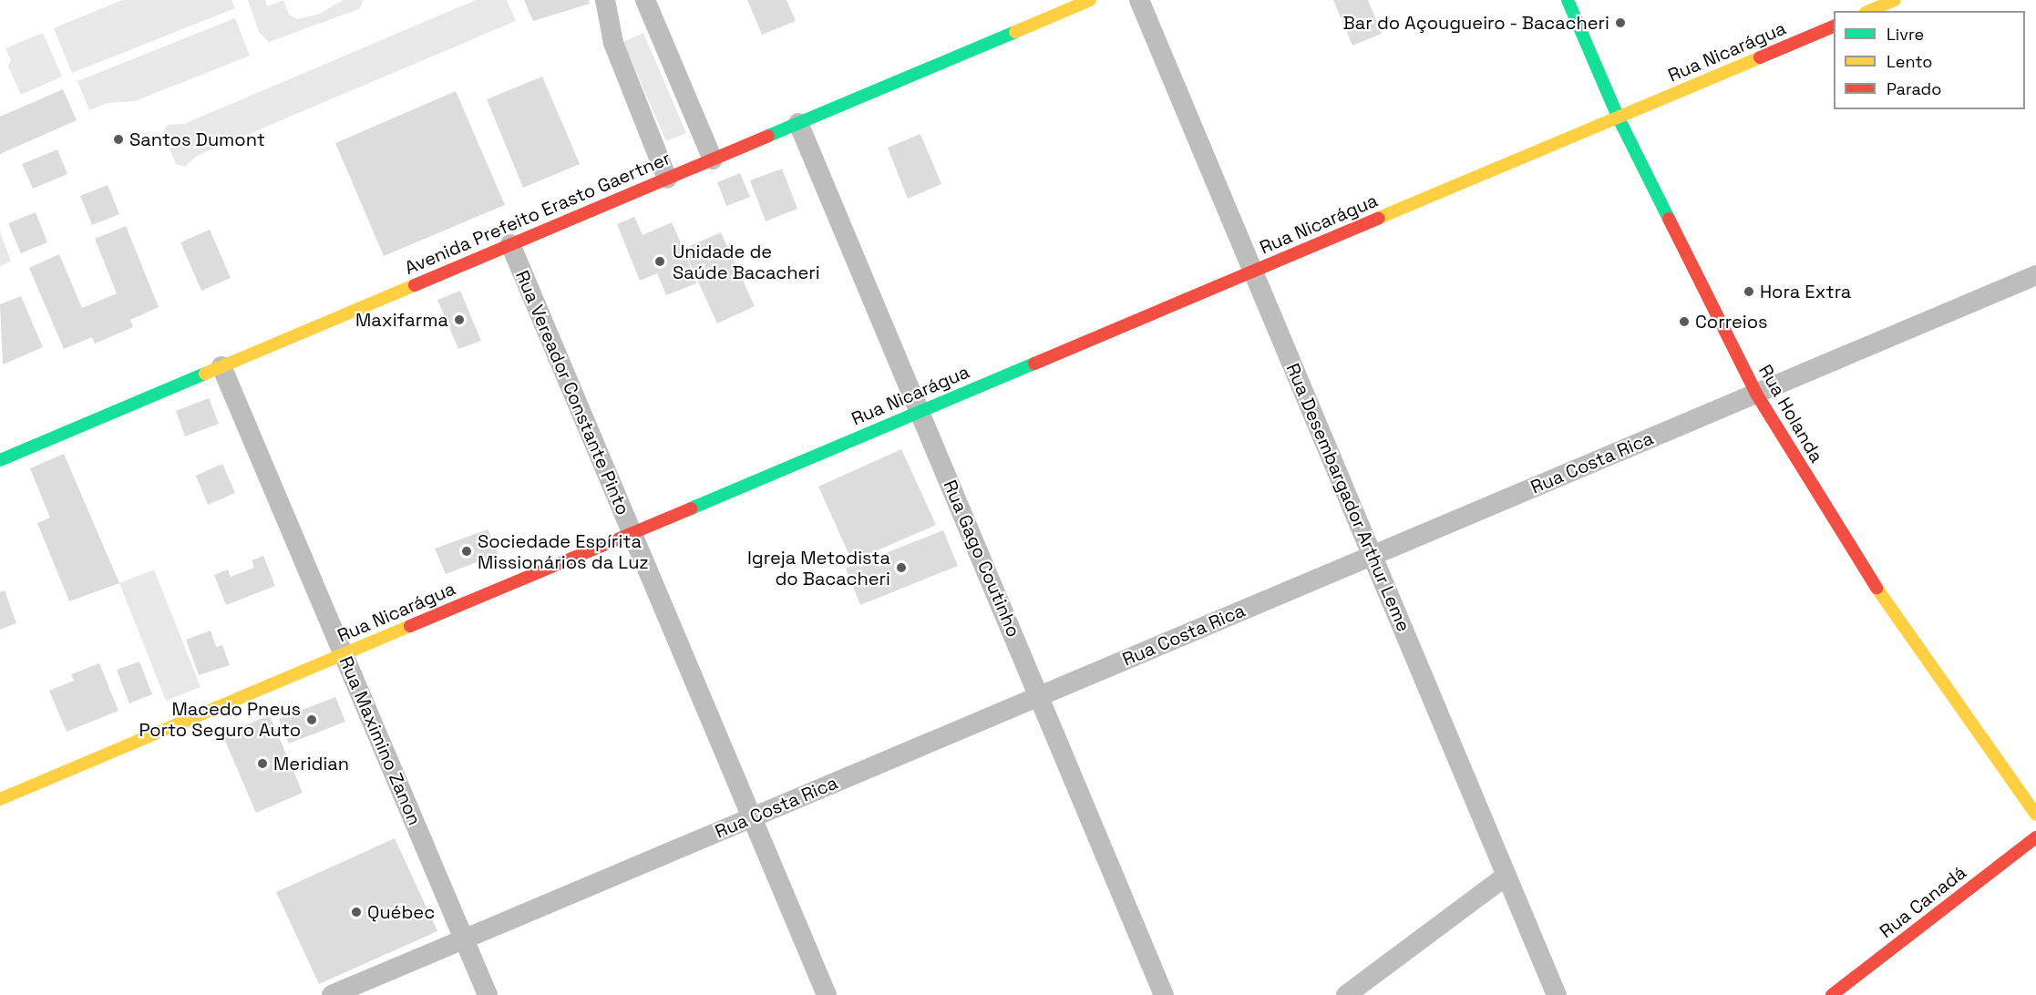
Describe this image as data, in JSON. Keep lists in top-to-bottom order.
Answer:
{
  "streets": {
    "main road": [
      "Rua Nicarágua",
      "Avenida Prefeito Erasto Gaertner",
      "Rua Holanda",
      "Rua Canadá"
    ],
    "street": [
      "Rua Vereador Constante Pinto",
      "Rua Costa Rica",
      "Rua Desembargador Arthur Leme",
      "Rua Gago Coutinho",
      "Rua Maximino Zanon"
    ]
  },
  "crossings": [
    ["Rua Nicarágua", "Rua Vereador Constante Pinto"],
    ["Rua Nicarágua", "Rua Holanda"],
    ["Rua Nicarágua", "Rua Desembargador Arthur Leme"],
    ["Rua Nicarágua", "Rua Gago Coutinho"],
    ["Rua Nicarágua", "Rua Maximino Zanon"],
    ["Avenida Prefeito Erasto Gaertner", "Rua Vereador Constante Pinto"],
    ["Avenida Prefeito Erasto Gaertner", "Rua Gago Coutinho"],
    ["Avenida Prefeito Erasto Gaertner", "Rua Maximino Zanon"],
    ["Rua Vereador Constante Pinto", "Rua Costa Rica"],
    ["Rua Holanda", "Rua Costa Rica"],
    ["Rua Costa Rica", "Rua Desembargador Arthur Leme"],
    ["Rua Costa Rica", "Rua Gago Coutinho"],
    ["Rua Costa Rica", "Rua Maximino Zanon"]
  ],
  "places": [
    "Bar do Açougueiro - Bacacheri",
    "Santos Dumont",
    "Unidade de Saúde Bacacheri",
    "Hora Extra",
    "Maxifarma",
    "Correios",
    "Sociedade Espírita Missionários da Luz",
    "Igreja Metodista do Bacacheri",
    "Macedo Pneus Porto Seguro Auto",
    "Meridian",
    "Québec"
  ],
  "legend": ["Livre", "Lento", "Parado"]
}
